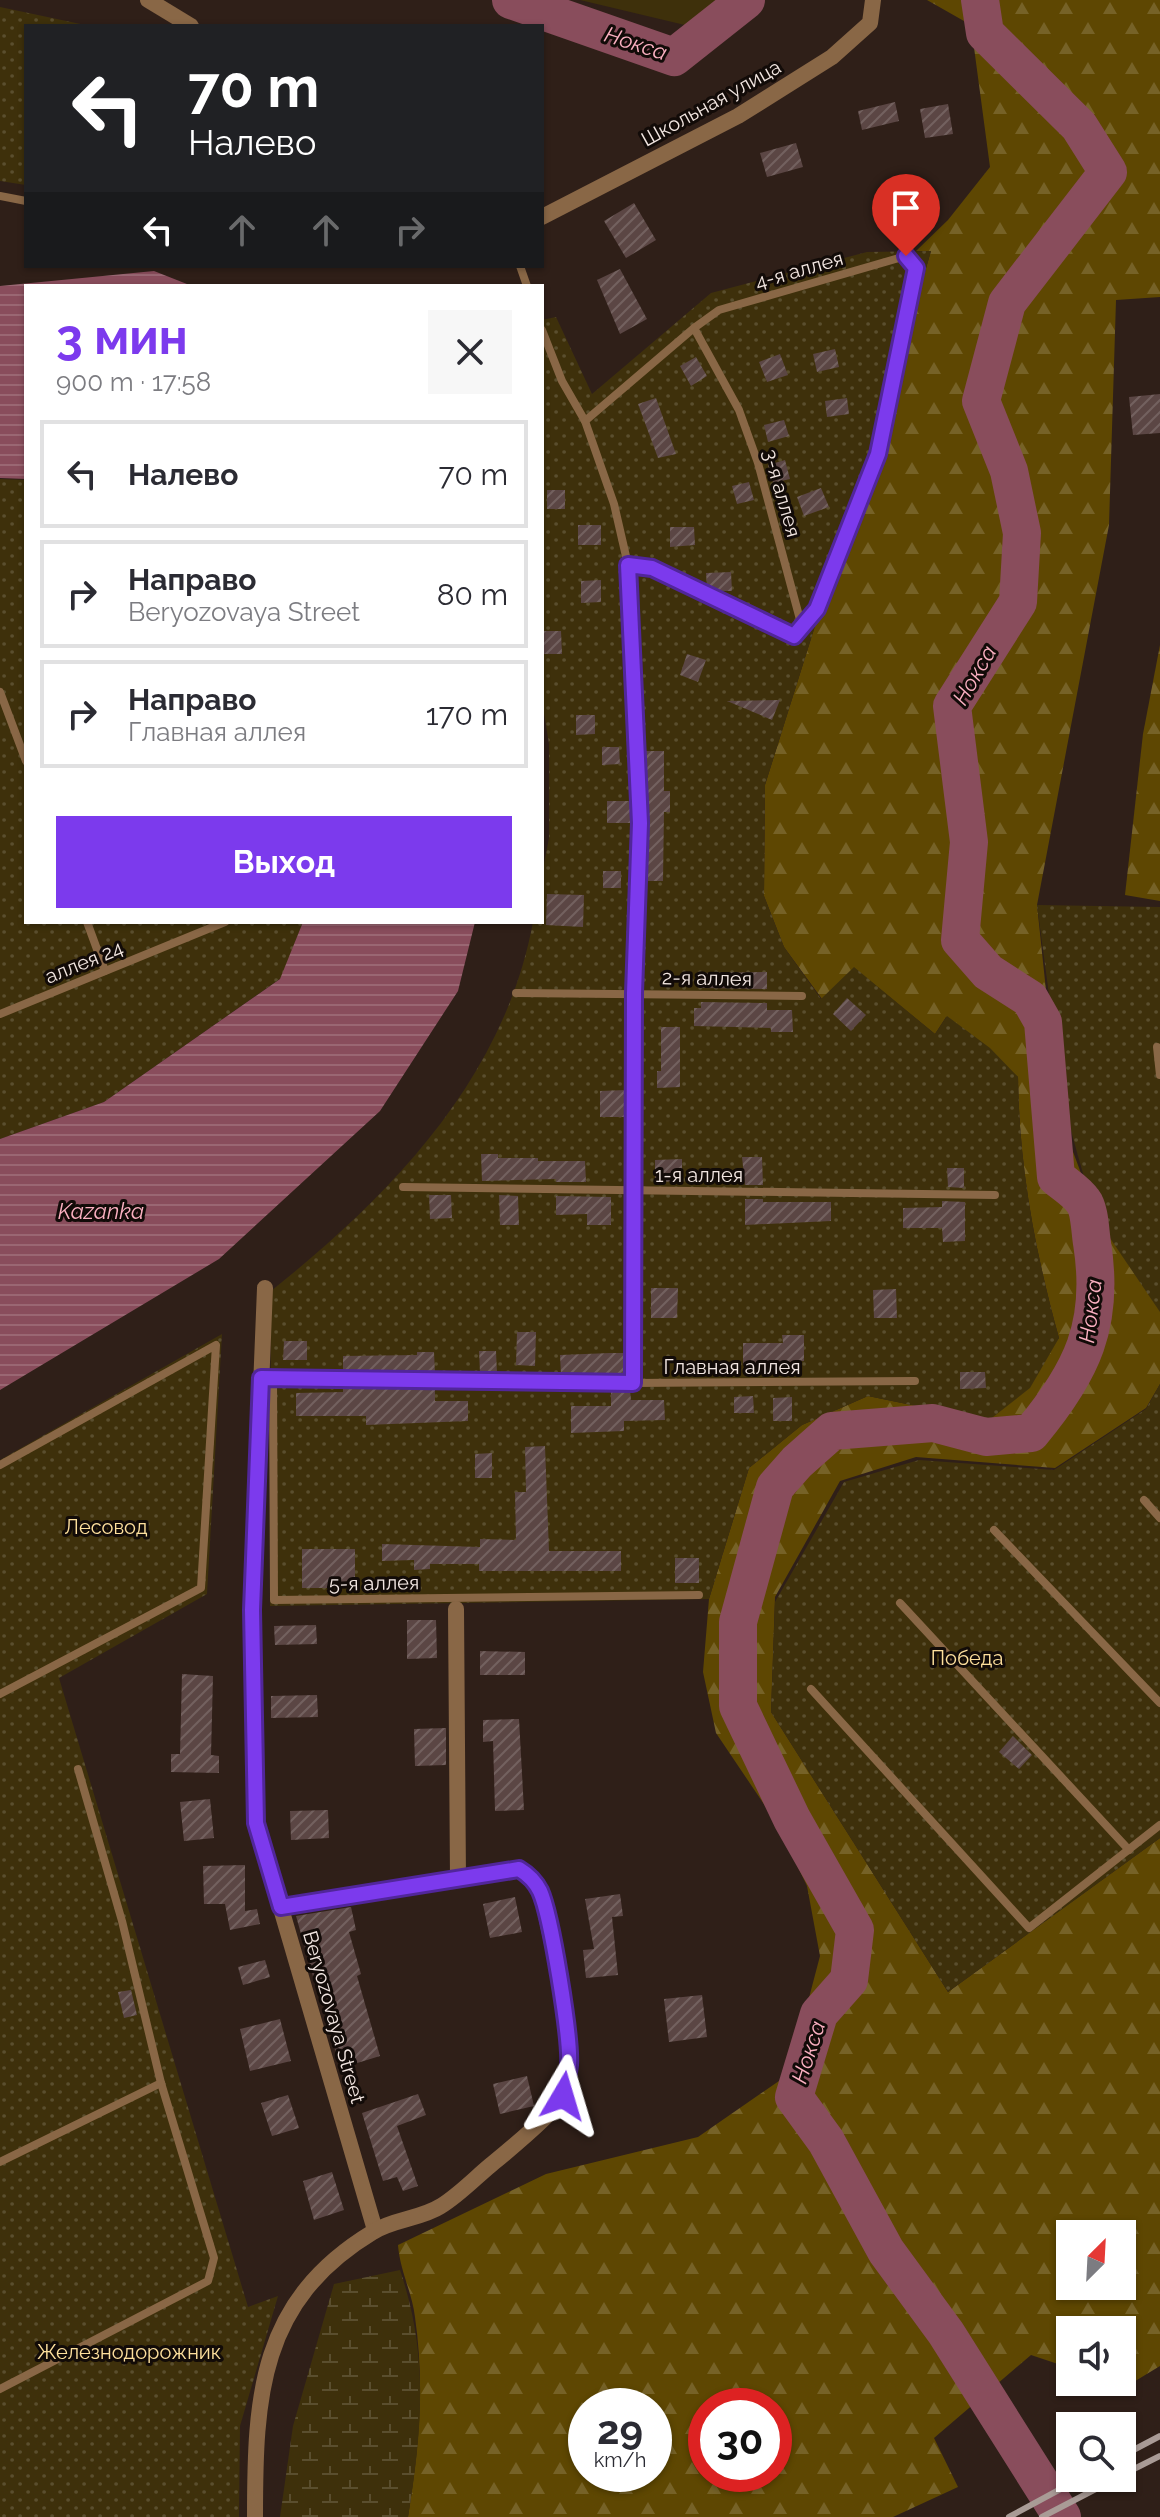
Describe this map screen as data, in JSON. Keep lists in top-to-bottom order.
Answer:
{
  "streets": {
    "street": ["Школьная улица", "Beryozovaya Street"],
    "lane": [
      "4-я аллея",
      "3-я аллея",
      "аллея 24",
      "2-я аллея",
      "1-я аллея",
      "Главная аллея",
      "5-я аллея"
    ]
  },
  "crossings": [
    ["4-я аллея", "3-я аллея"],
    ["Главная аллея", "5-я аллея"],
    ["Главная аллея", "Beryozovaya Street"],
    ["5-я аллея", "Beryozovaya Street"]
  ],
  "water": ["Нокса", "Kazanka"],
  "parks": ["Лесовод", "Победа", "Железнодорожник"],
  "north": "top right",
  "page": {
    "turn": ["70 m", "Налево"],
    "heading": ["3 мин", "900 m · 17:58"],
    "list": [
      {
        "name": "Налево",
        "value": "70 m"
      },
      {
        "name": "Направо",
        "note": "Beryozovaya Street",
        "value": "80 m"
      },
      {
        "name": "Направо",
        "note": "Главная аллея",
        "value": "170 m"
      }
    ],
    "buttons": "Выход",
    "speed": "29 km/h",
    "limit": "30"
  }
}
